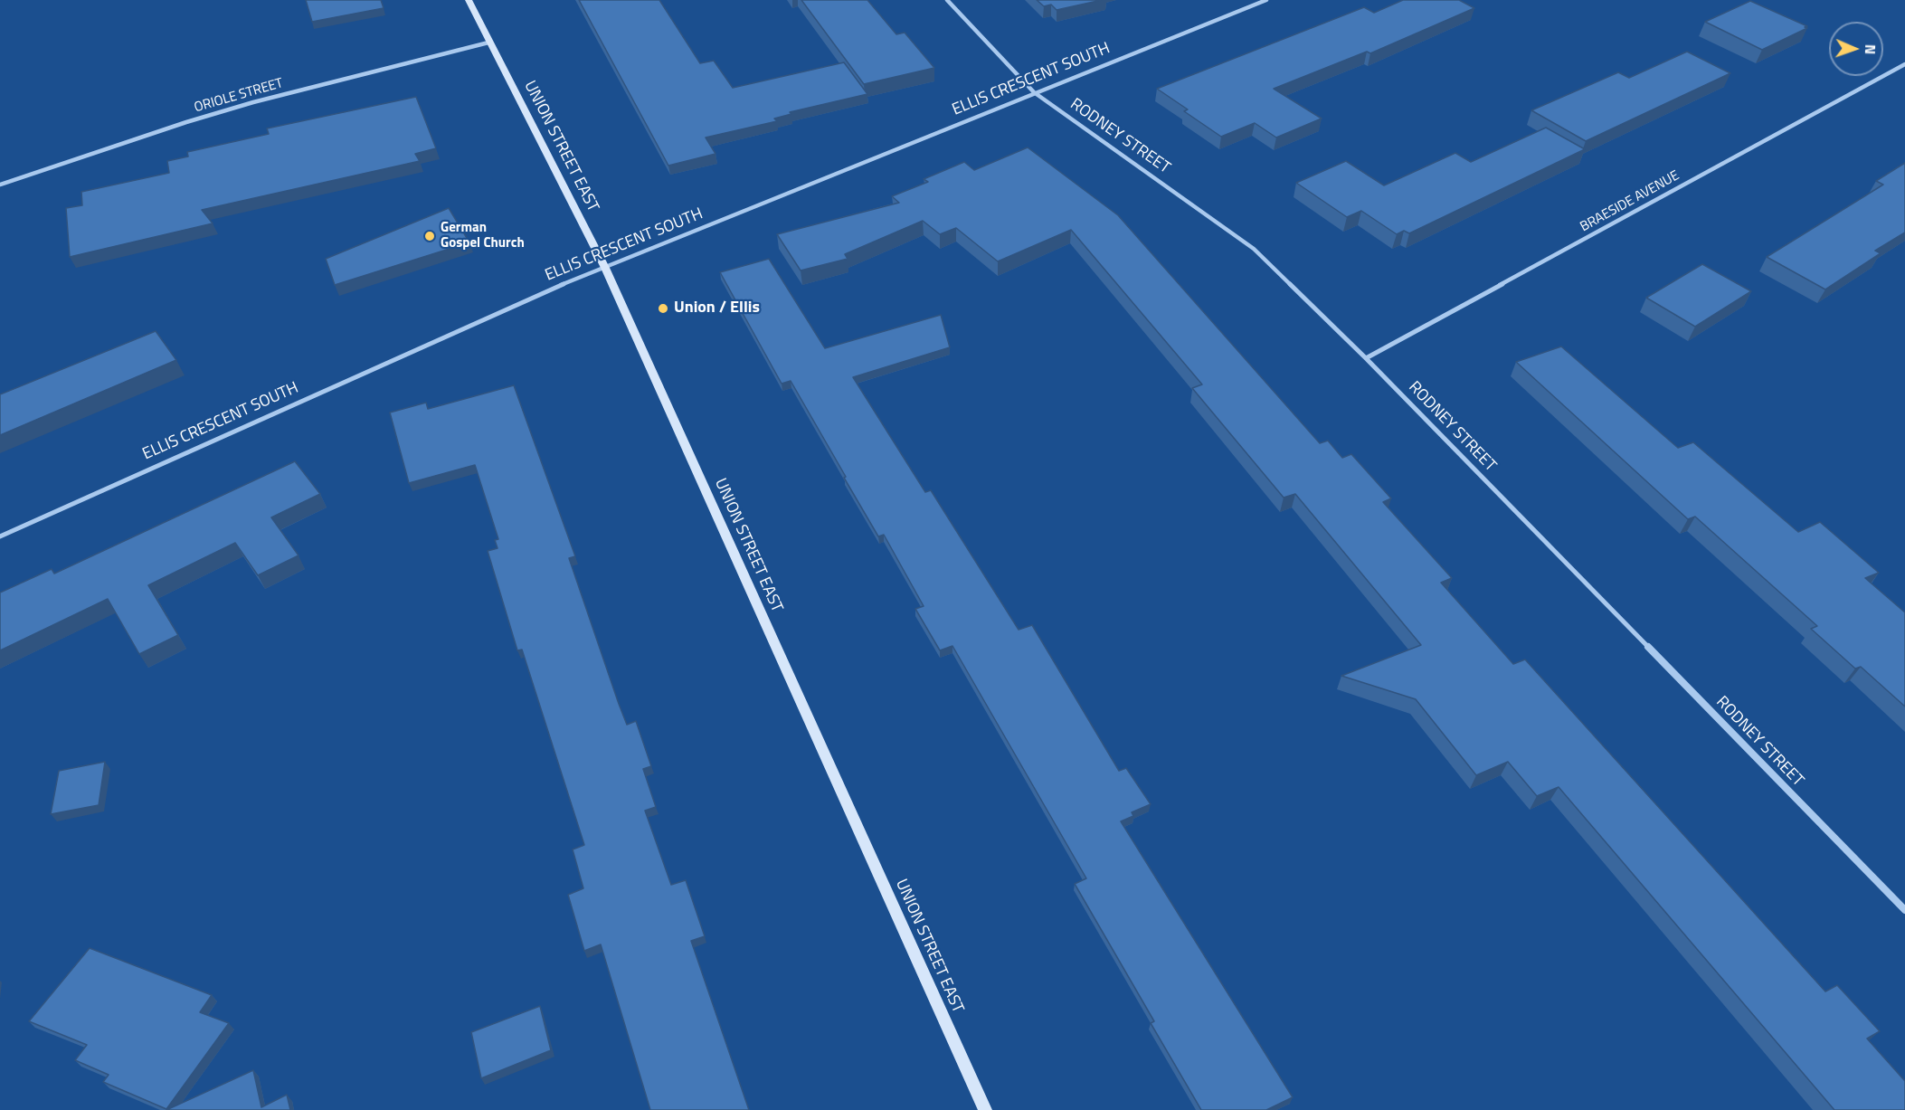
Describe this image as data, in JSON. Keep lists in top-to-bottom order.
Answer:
{
  "streets": {
    "street": [
      "ELLIS CRESCENT SOUTH",
      "ORIOLE STREET",
      "RODNEY STREET",
      "UNION STREET EAST",
      "BRAESIDE AVENUE"
    ]
  },
  "crossings": [
    ["ELLIS CRESCENT SOUTH", "RODNEY STREET"],
    ["ELLIS CRESCENT SOUTH", "UNION STREET EAST"],
    ["ORIOLE STREET", "UNION STREET EAST"],
    ["RODNEY STREET", "BRAESIDE AVENUE"]
  ],
  "places": ["German Gospel Church", "Union / Ellis"],
  "north": "right"
}
